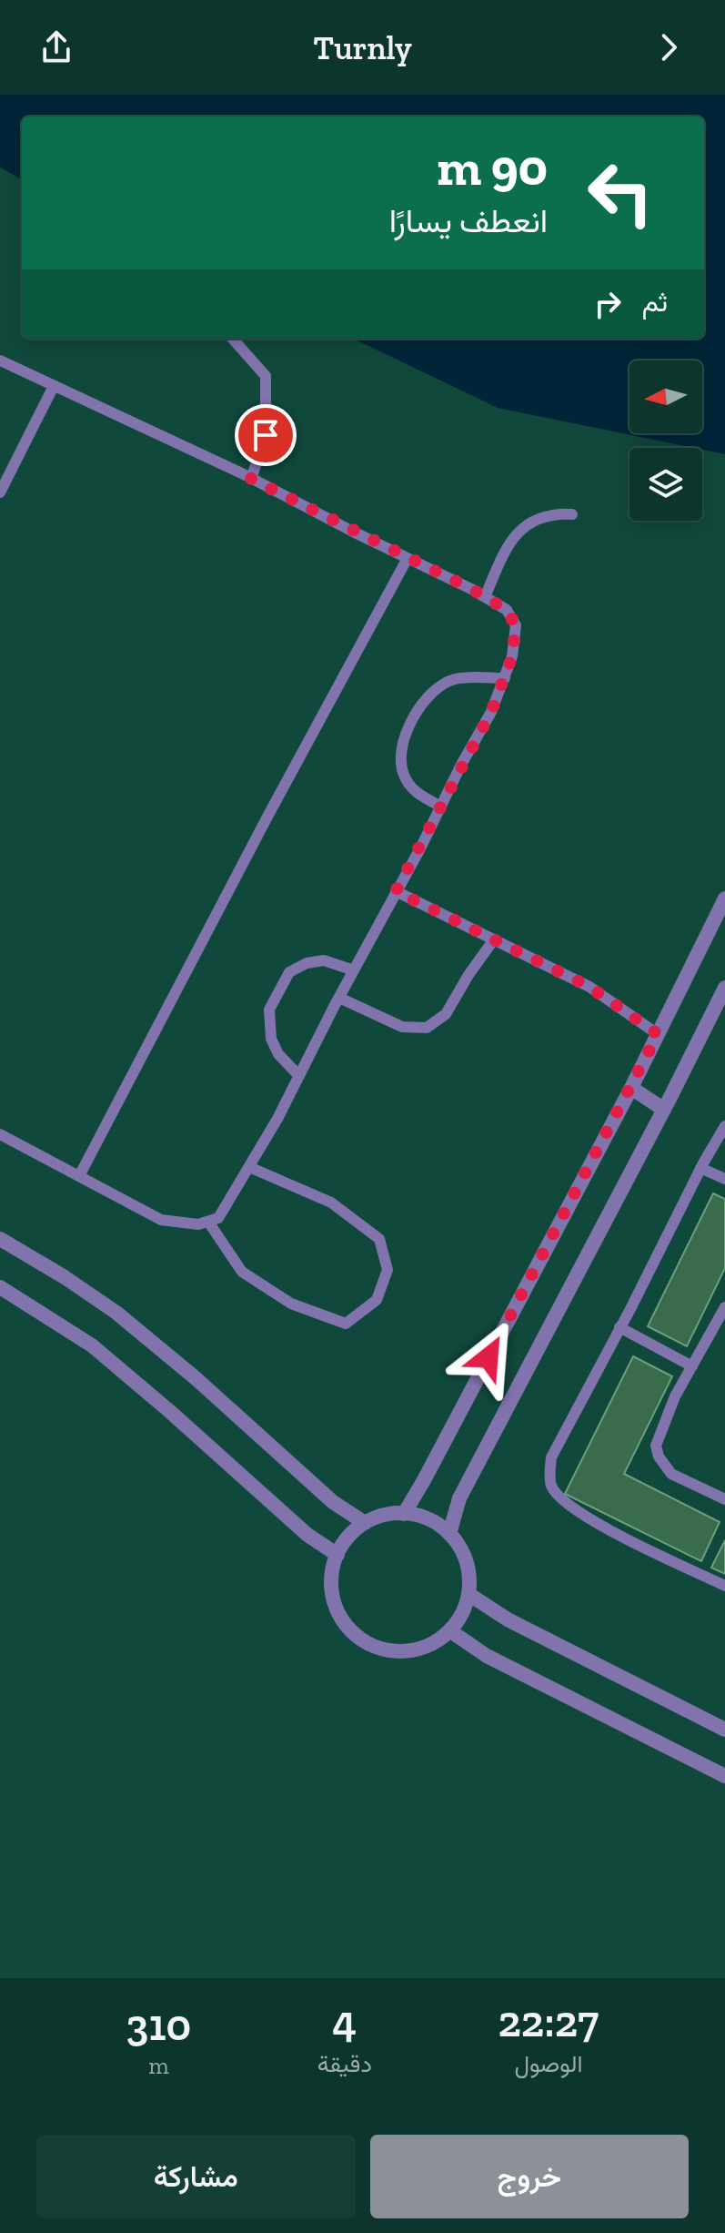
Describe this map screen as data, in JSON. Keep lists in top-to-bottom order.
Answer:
{
  "north": "left",
  "page": {
    "header": "Turnly",
    "turn": ["90 m", "انعطف يسارًا"],
    "then": "ثم",
    "eta": [
      "22:27",
      "الوصول",
      "4",
      "دقيقة",
      "310",
      "m"
    ],
    "buttons": ["خروج", "مشاركة"]
  }
}
